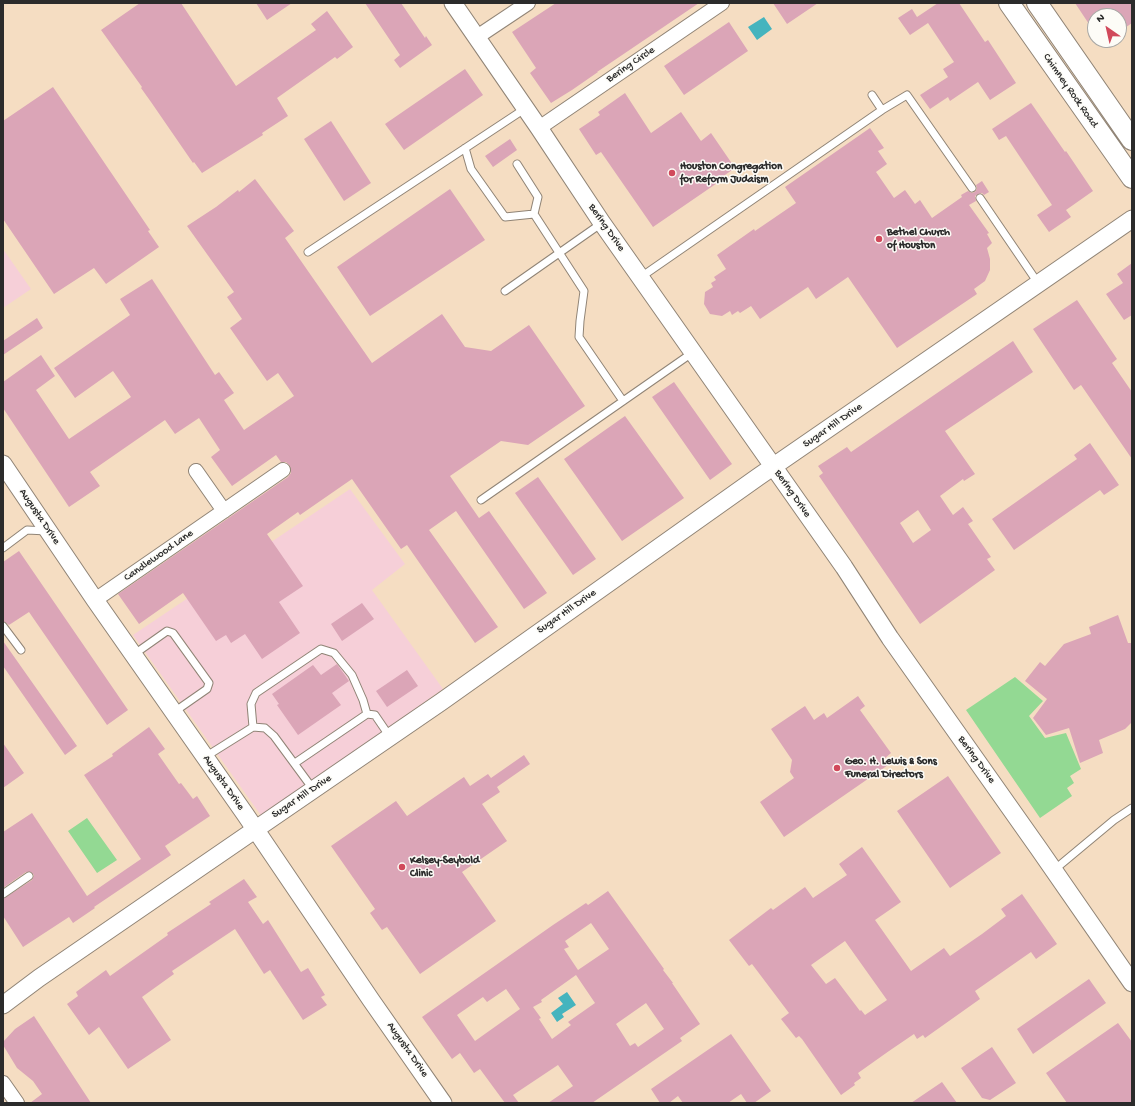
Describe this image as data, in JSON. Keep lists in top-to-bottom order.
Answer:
{
  "streets": {
    "main road": ["Chimney Rock Road"],
    "street": [
      "Bering Circle",
      "Bering Drive",
      "Sugar Hill Drive",
      "Augusta Drive",
      "Candlewood Lane"
    ]
  },
  "crossings": [
    ["Bering Circle", "Bering Drive"],
    ["Bering Drive", "Sugar Hill Drive"],
    ["Sugar Hill Drive", "Augusta Drive"],
    ["Augusta Drive", "Candlewood Lane"]
  ],
  "places": [
    "Houston Congregation for Reform Judaism",
    "Bethel Church of Houston",
    "Geo. H. Lewis & Sons Funeral Directors",
    "Kelsey-Seybold Clinic"
  ],
  "north": "top left"
}
